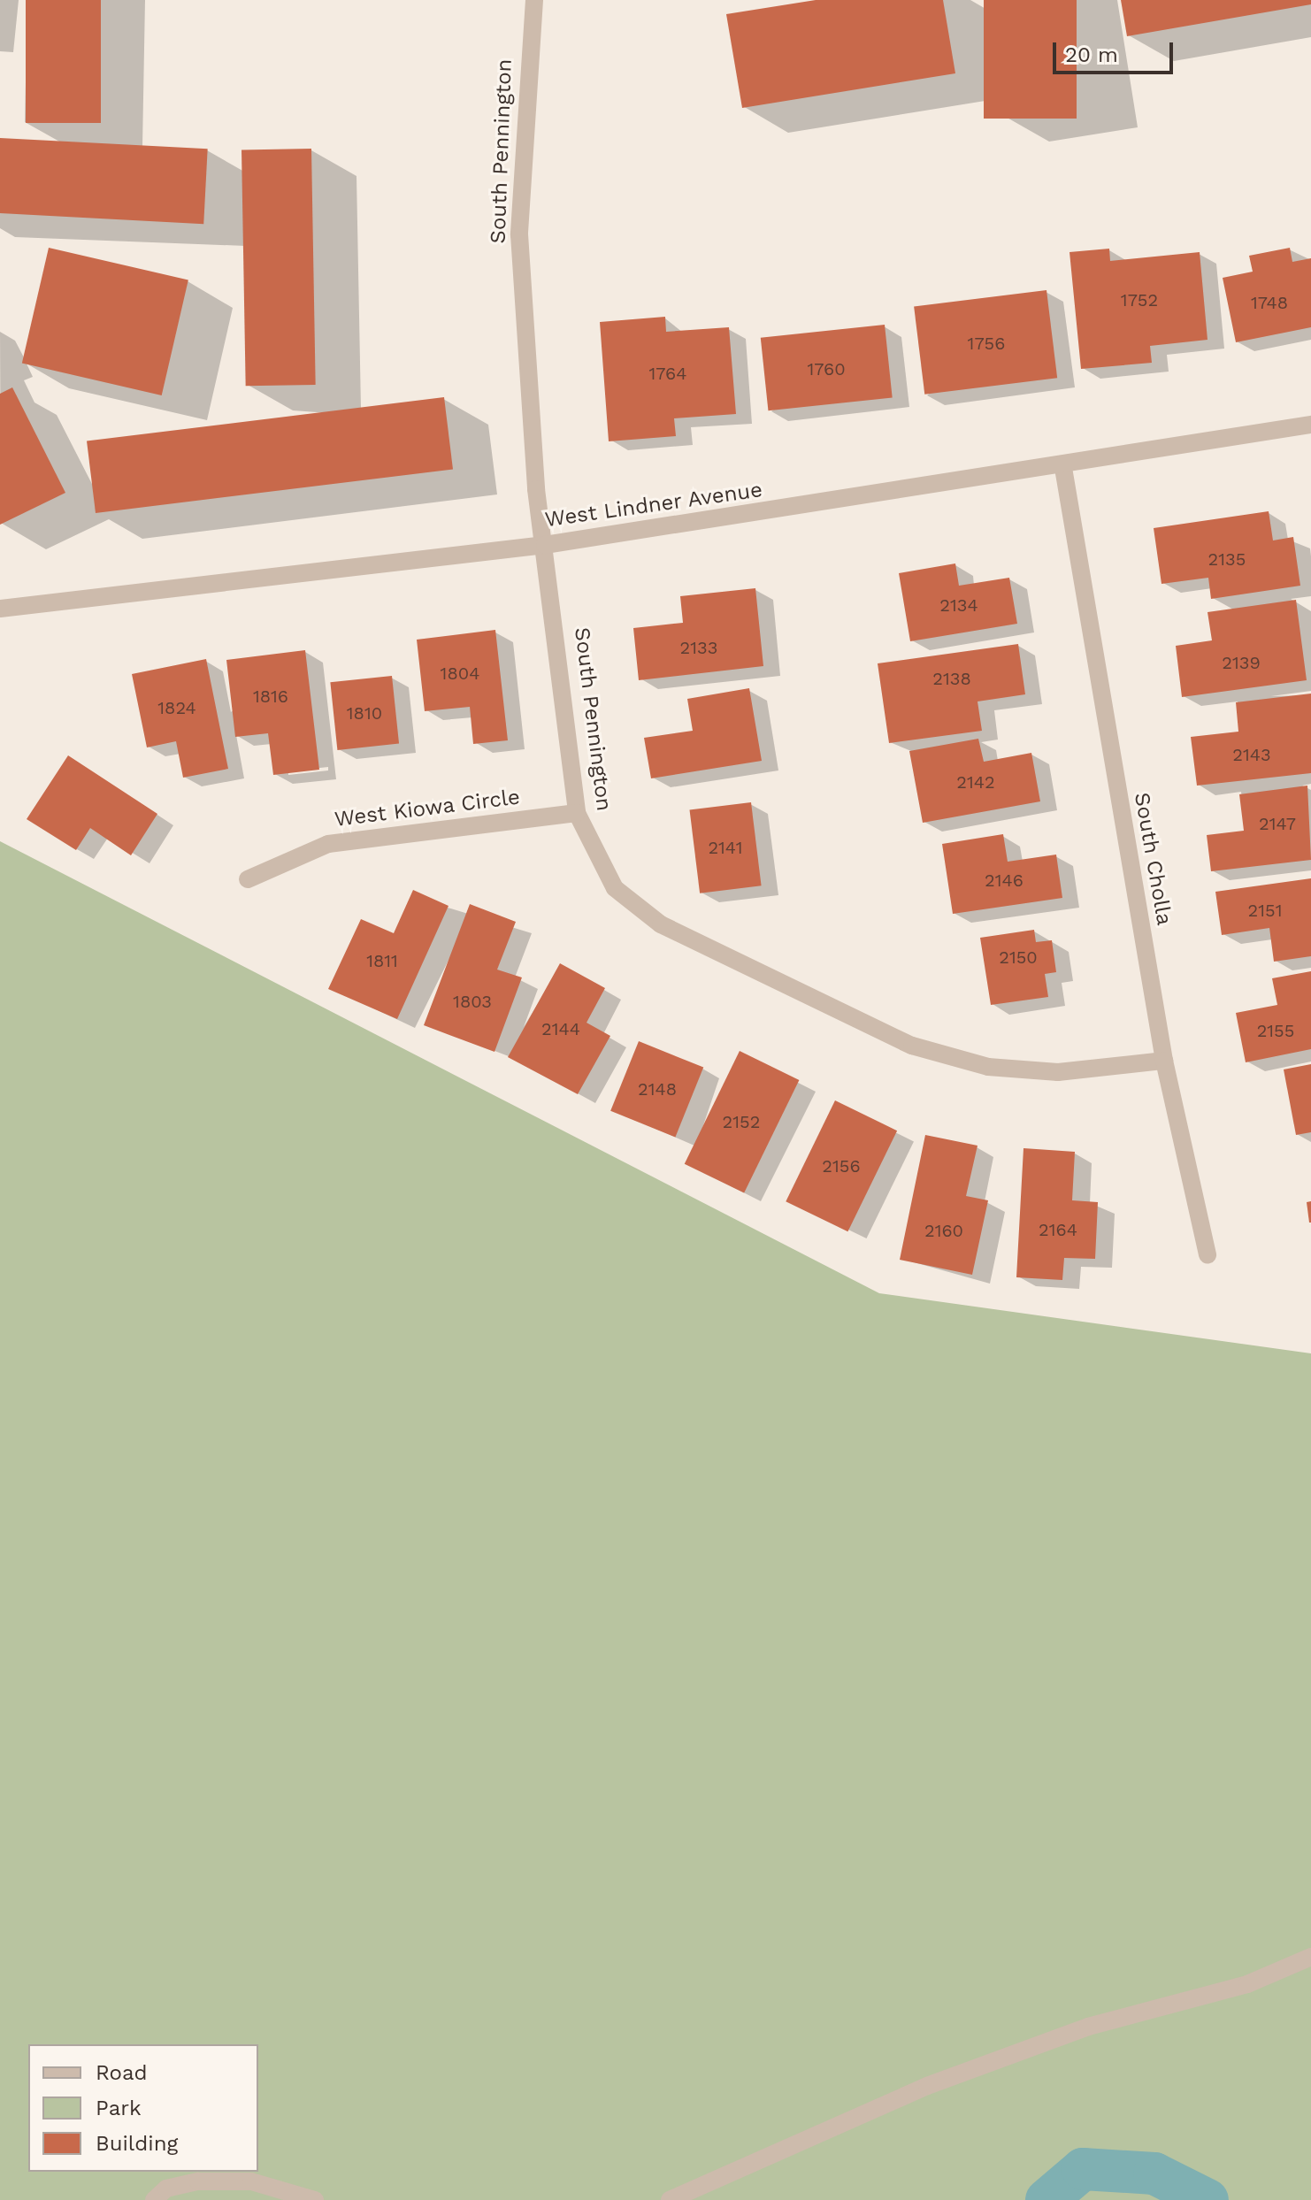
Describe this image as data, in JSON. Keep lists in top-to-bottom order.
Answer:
{
  "streets": {
    "street": [
      "South Pennington",
      "West Lindner Avenue",
      "West Kiowa Circle",
      "South Cholla"
    ]
  },
  "crossings": [
    ["South Pennington", "West Lindner Avenue"],
    ["South Pennington", "West Kiowa Circle"],
    ["South Pennington", "South Cholla"],
    ["West Lindner Avenue", "South Cholla"]
  ],
  "house_numbers": [
    "1752",
    "1748",
    "1756",
    "1760",
    "1764",
    "2135",
    "2134",
    "2133",
    "2139",
    "1804",
    "2138",
    "1816",
    "1824",
    "1810",
    "2143",
    "2142",
    "2147",
    "2141",
    "2146",
    "2151",
    "2150",
    "1811",
    "1803",
    "2144",
    "2155",
    "2148",
    "2152",
    "2156",
    "2164",
    "2160"
  ],
  "legend": ["Road", "Park", "Building"],
  "scale_bar": "20 m"
}
